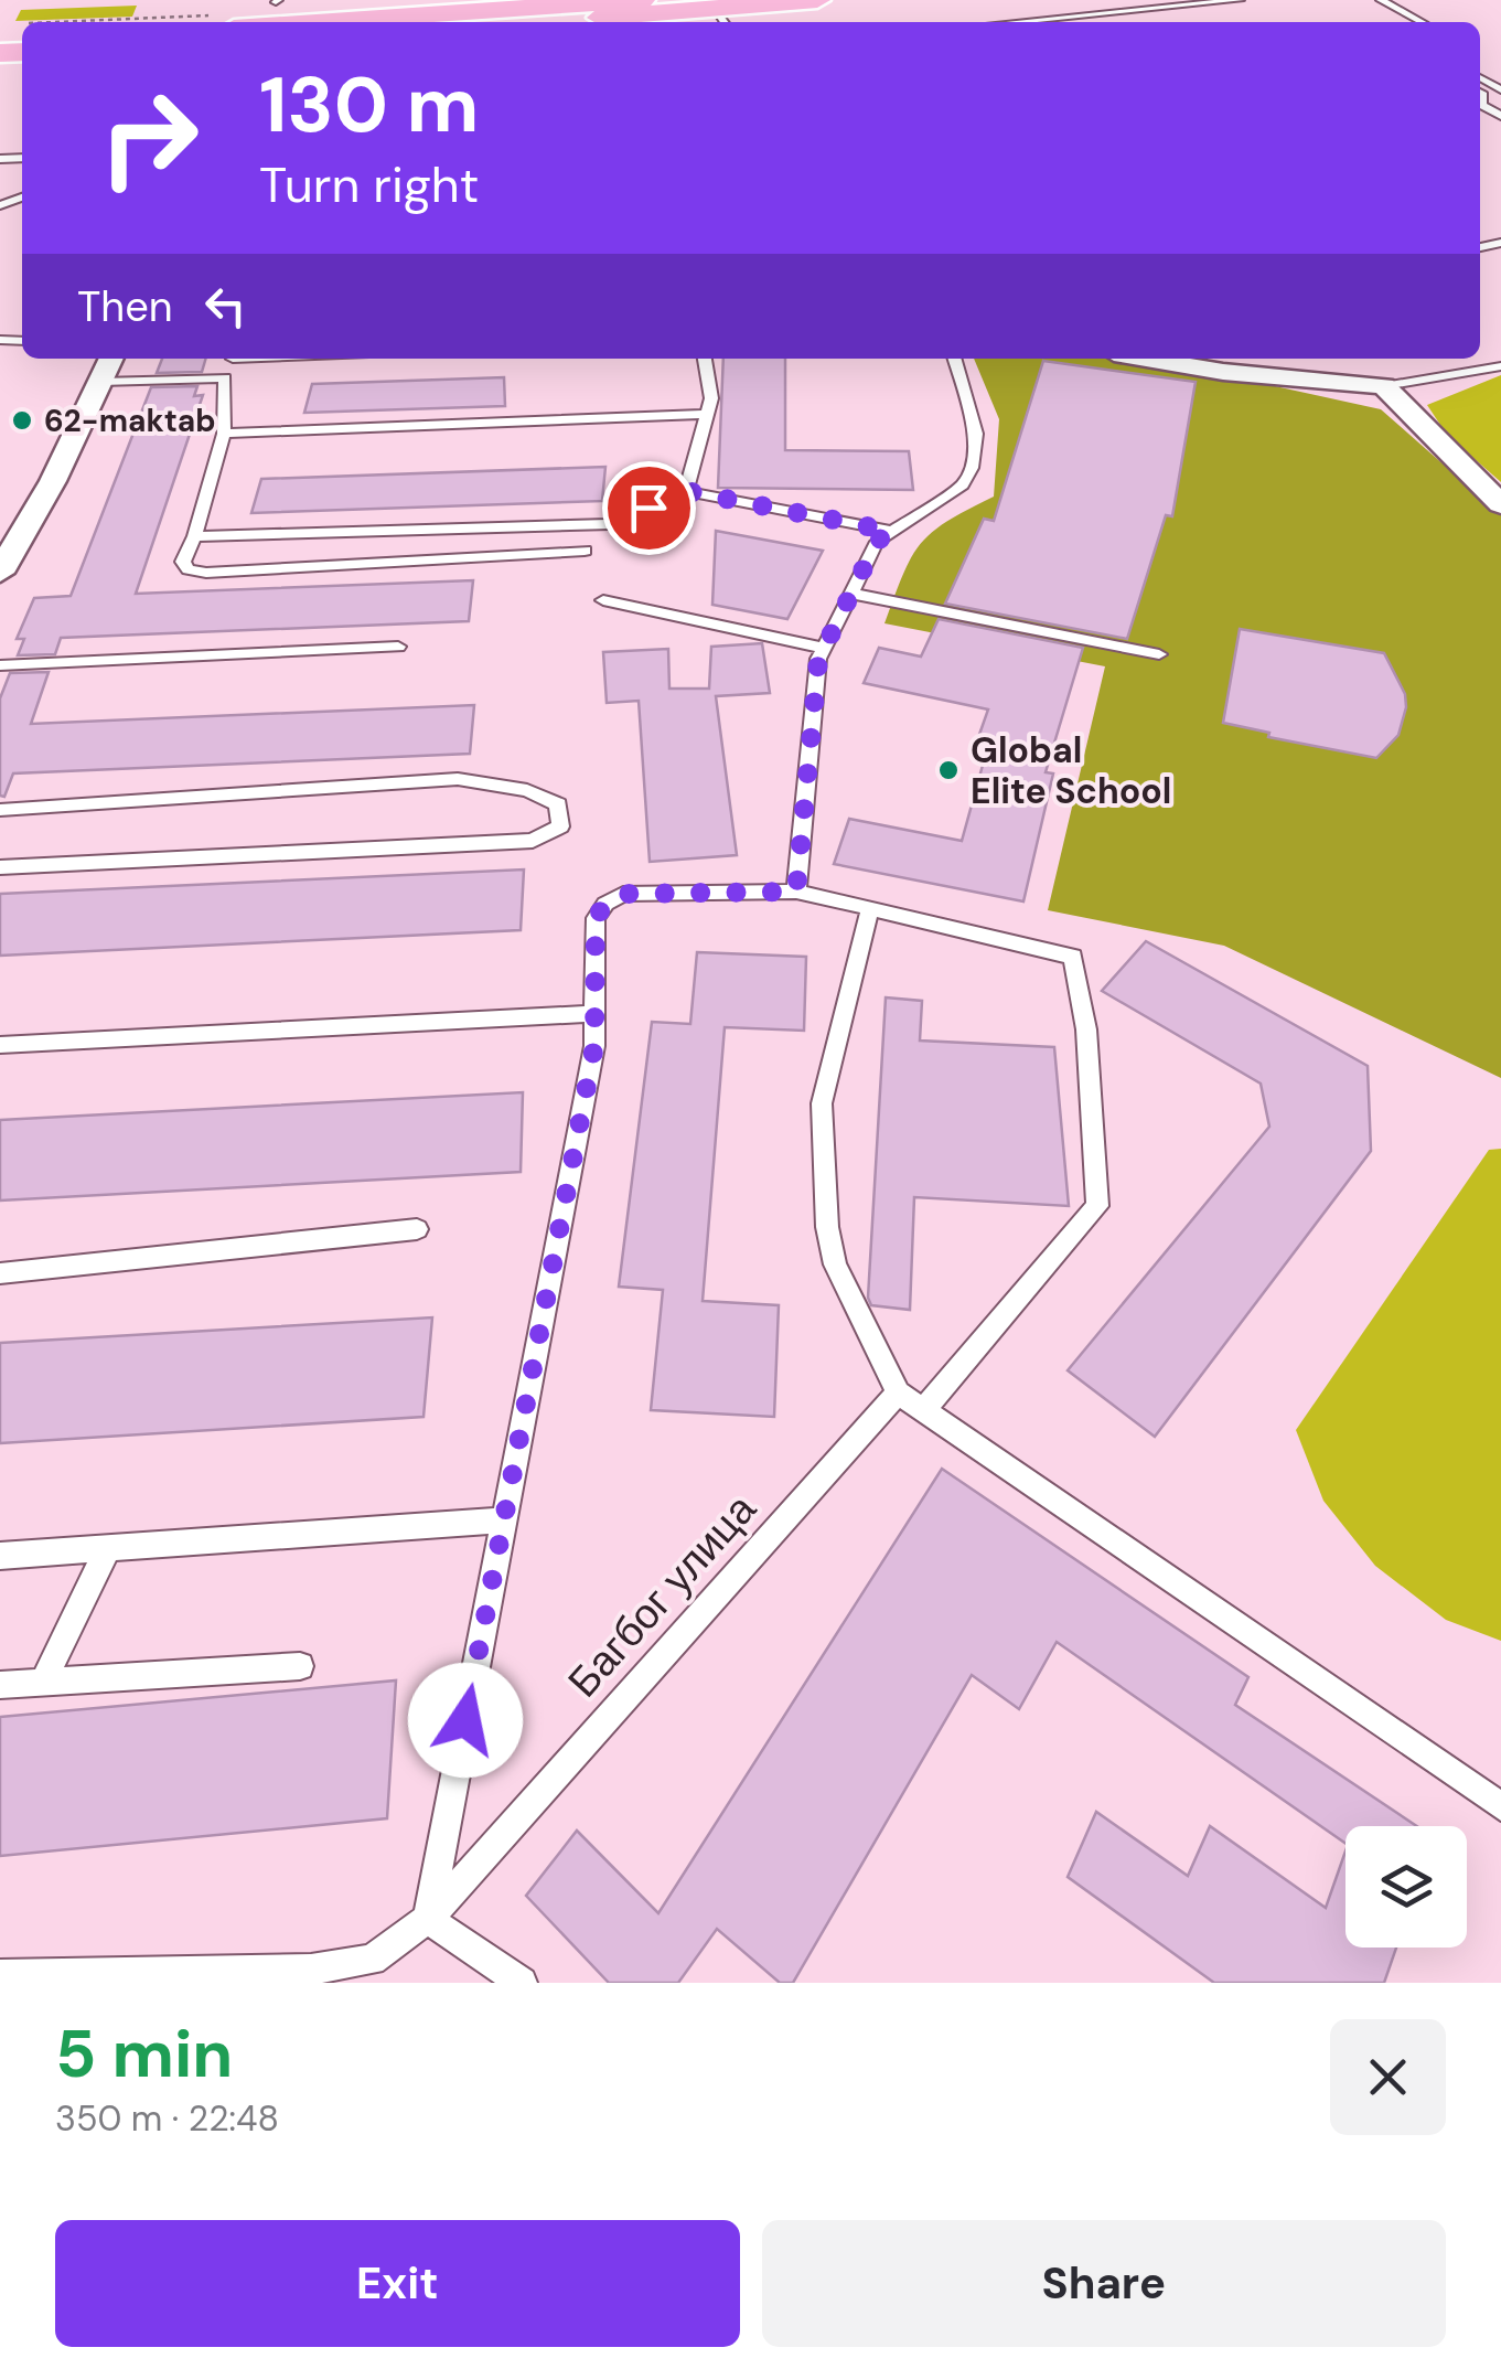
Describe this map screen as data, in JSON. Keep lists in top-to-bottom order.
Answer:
{
  "streets": {
    "lane": ["Багбог улица"]
  },
  "places": ["62-maktab", "Global Elite School"],
  "page": {
    "turn": ["130 m", "Turn right"],
    "then": "Then",
    "heading": ["5 min", "350 m · 22:48"],
    "buttons": ["Exit", "Share"]
  }
}
